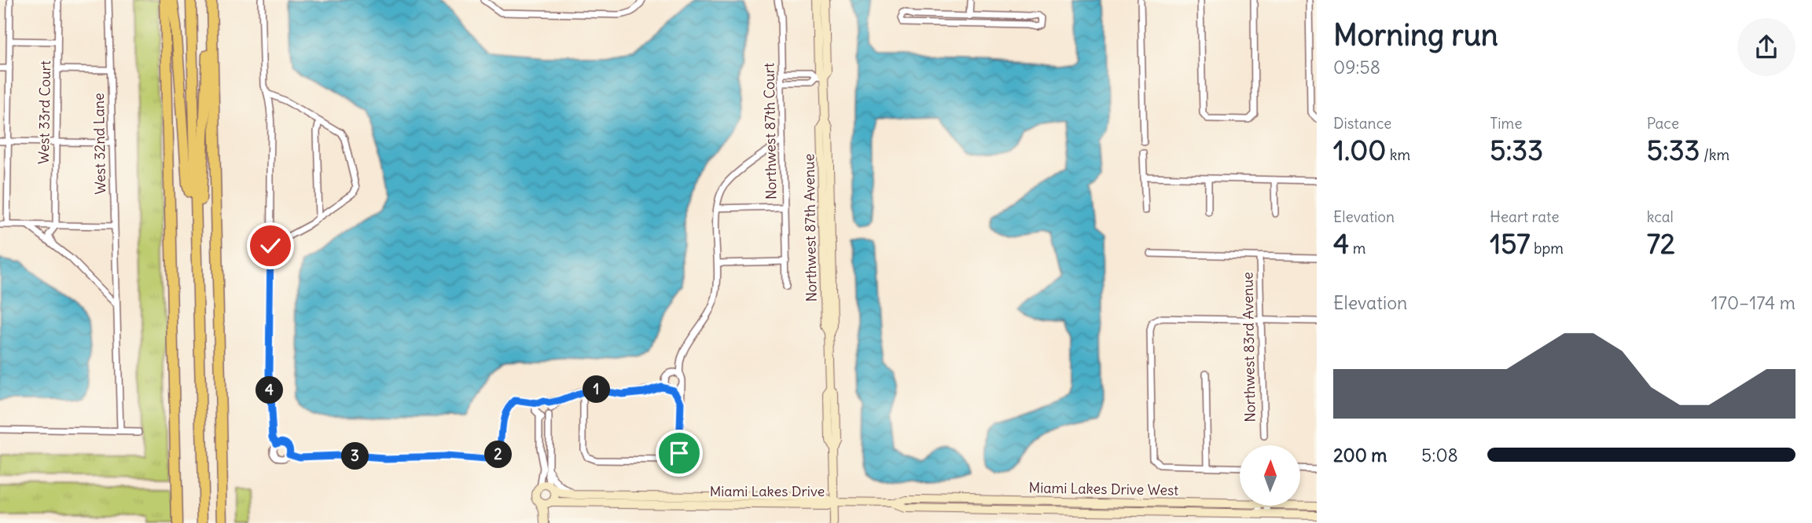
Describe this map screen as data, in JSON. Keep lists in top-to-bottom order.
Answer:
{
  "streets": {
    "street": [
      "West 33rd Court",
      "Northwest 87th Court",
      "West 32nd Lane",
      "Northwest 87th Avenue",
      "Northwest 83rd Avenue",
      "Miami Lakes Drive West",
      "Miami Lakes Drive"
    ]
  },
  "crossings": [
    ["Northwest 87th Avenue", "Miami Lakes Drive West"],
    ["Northwest 87th Avenue", "Miami Lakes Drive"],
    ["Miami Lakes Drive West", "Miami Lakes Drive"]
  ],
  "north": "top",
  "page": {
    "heading": ["Morning run", "09:58"],
    "stats": [
      ["Distance", "1.00 km"],
      ["Time", "5:33"],
      ["Pace", "5:33 /km"],
      ["Elevation", "4 m"],
      ["Heart rate", "157 bpm"],
      ["kcal", "72"]
    ],
    "chart": ["Elevation", "170–174 m"],
    "pins": [
      "1",
      "4",
      "2",
      "3"
    ],
    "list": [
      {
        "name": "200 m",
        "note": "5:08"
      }
    ]
  }
}
